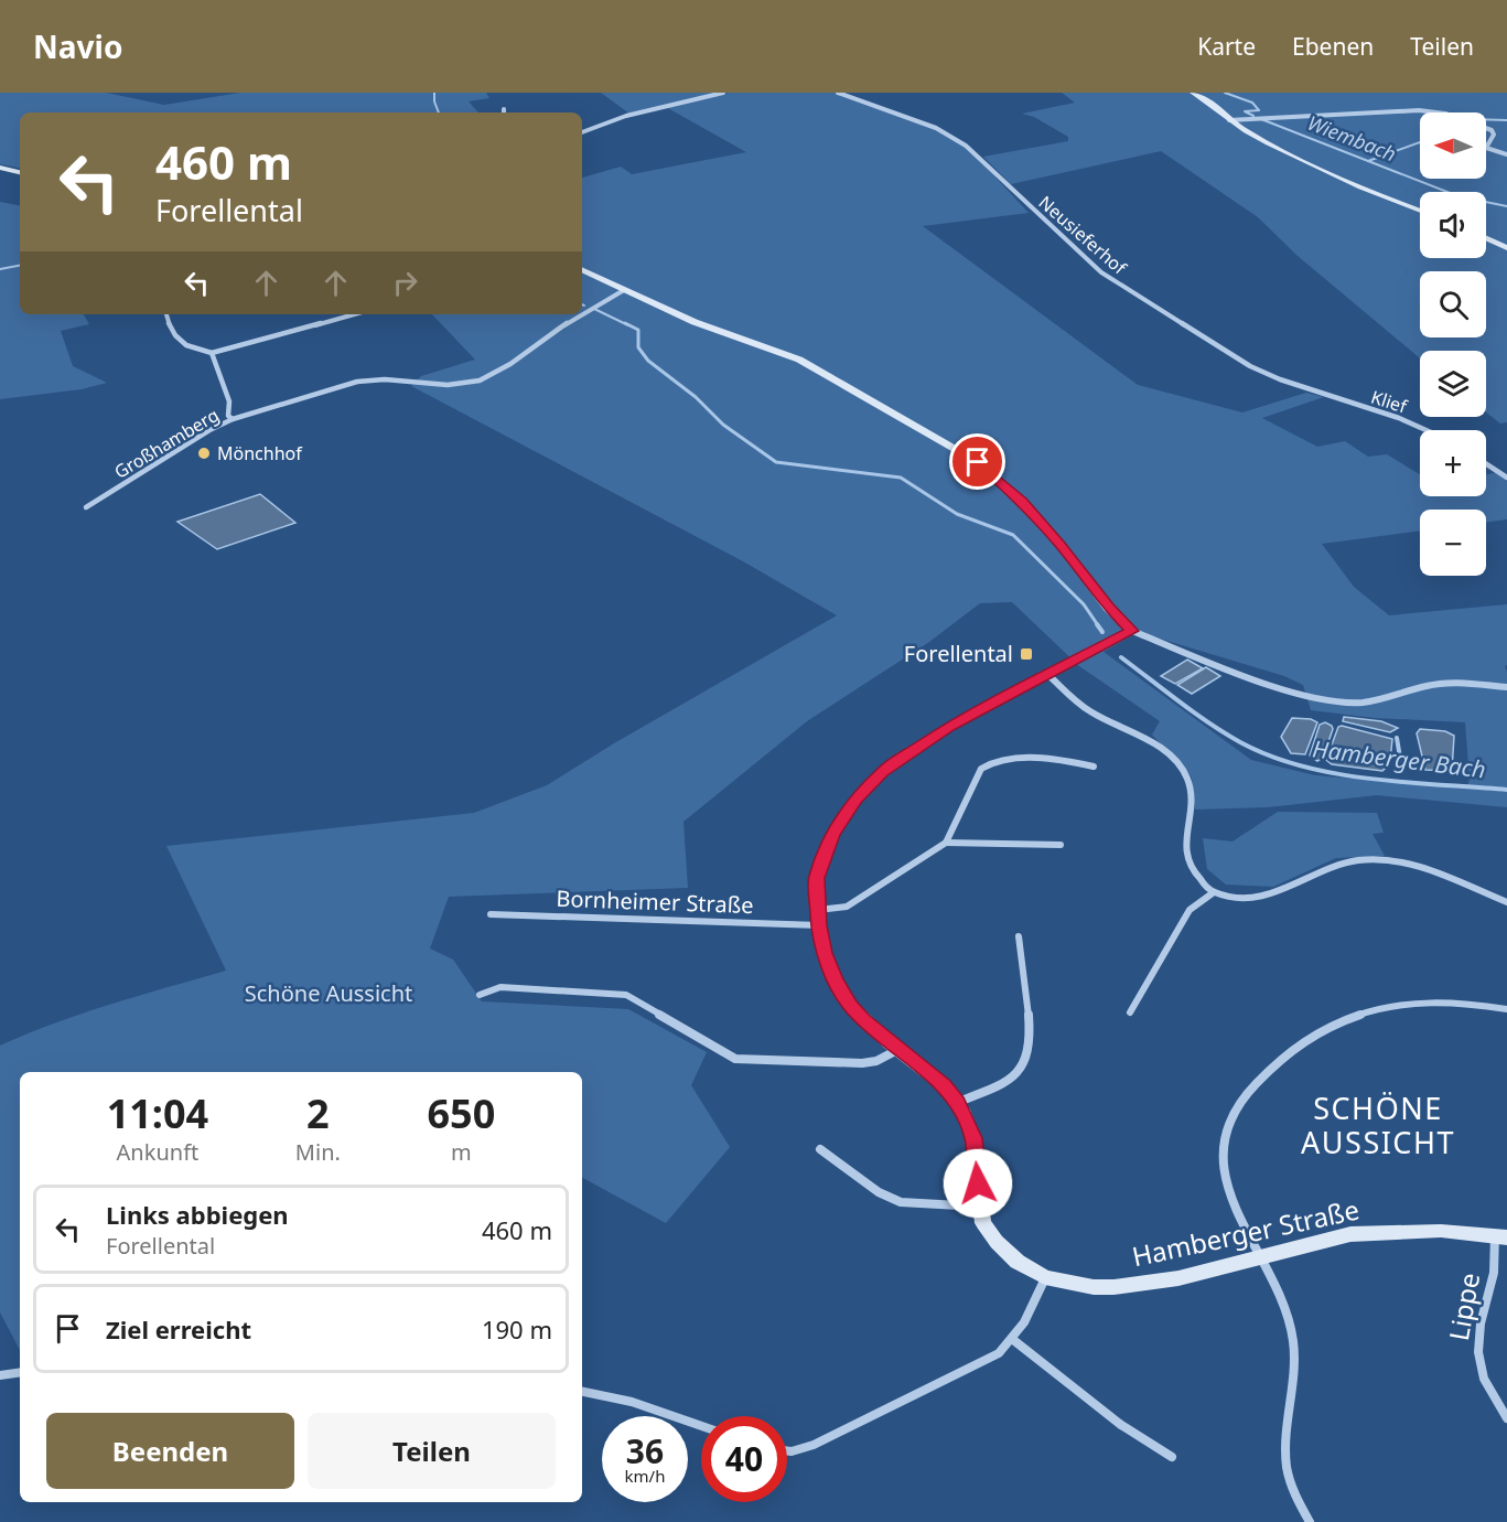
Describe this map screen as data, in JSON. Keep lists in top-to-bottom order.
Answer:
{
  "streets": {
    "street": [
      "Neusieferhof",
      "Klief",
      "Großhamberg",
      "Bornheimer Straße",
      "Hamberger Straße",
      "Lippe"
    ]
  },
  "crossings": [
    ["Neusieferhof", "Klief"],
    ["Bornheimer Straße", "Hamberger Straße"],
    ["Hamberger Straße", "Lippe"]
  ],
  "districts": ["SCHÖNE AUSSICHT"],
  "water": ["Wiembach", "Hamberger Bach"],
  "parks": ["Schöne Aussicht"],
  "places": {
    "other": ["Mönchhof"],
    "transit": ["Forellental"]
  },
  "north": "left",
  "page": {
    "header": "Navio",
    "nav": ["Karte", "Ebenen", "Teilen"],
    "map_buttons": ["+", "−"],
    "turn": ["460 m", "Forellental"],
    "eta": [
      "11:04",
      "Ankunft",
      "2",
      "Min.",
      "650",
      "m"
    ],
    "list": [
      {
        "name": "Links abbiegen",
        "note": "Forellental",
        "value": "460 m"
      },
      {
        "name": "Ziel erreicht",
        "value": "190 m"
      }
    ],
    "buttons": ["Beenden", "Teilen"],
    "speed": "36 km/h",
    "limit": "40"
  }
}
